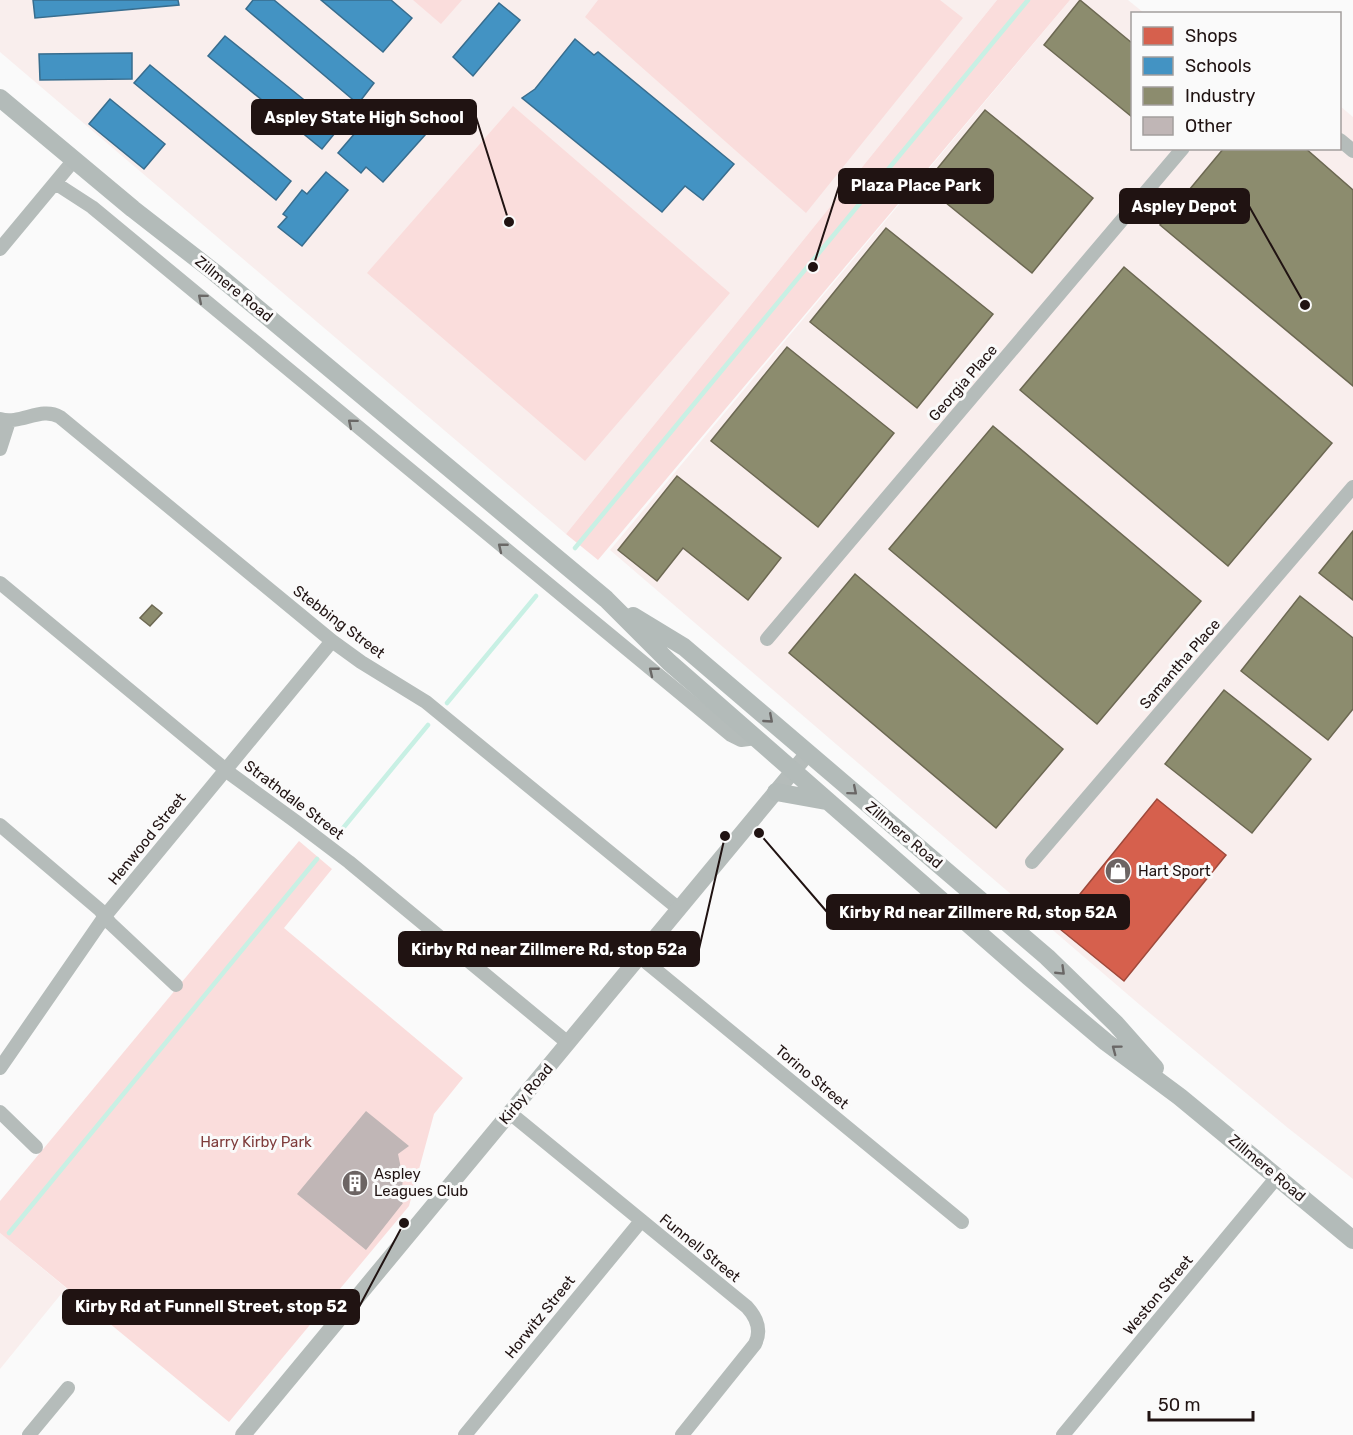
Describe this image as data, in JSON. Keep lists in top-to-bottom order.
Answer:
{
  "streets": {
    "main road": ["Zillmere Road"],
    "street": [
      "Georgia Place",
      "Stebbing Street",
      "Samantha Place",
      "Strathdale Street",
      "Henwood Street",
      "Torino Street",
      "Kirby Road",
      "Funnell Street",
      "Weston Street",
      "Horwitz Street"
    ]
  },
  "crossings": [
    ["Zillmere Road", "Kirby Road"],
    ["Zillmere Road", "Weston Street"],
    ["Stebbing Street", "Henwood Street"],
    ["Stebbing Street", "Kirby Road"],
    ["Strathdale Street", "Henwood Street"],
    ["Strathdale Street", "Kirby Road"],
    ["Torino Street", "Kirby Road"],
    ["Kirby Road", "Funnell Street"],
    ["Funnell Street", "Horwitz Street"]
  ],
  "parks": ["Harry Kirby Park"],
  "places": {
    "other": [
      "Aspley State High School",
      "Plaza Place Park",
      "Aspley Depot",
      "Kirby Rd near Zillmere Rd, stop 52A",
      "Kirby Rd near Zillmere Rd, stop 52a",
      "Kirby Rd at Funnell Street, stop 52"
    ],
    "shop": ["Hart Sport"],
    "building": ["Aspley Leagues Club"]
  },
  "legend": [
    "Shops",
    "Schools",
    "Industry",
    "Other"
  ],
  "scale_bar": "50 m"
}
